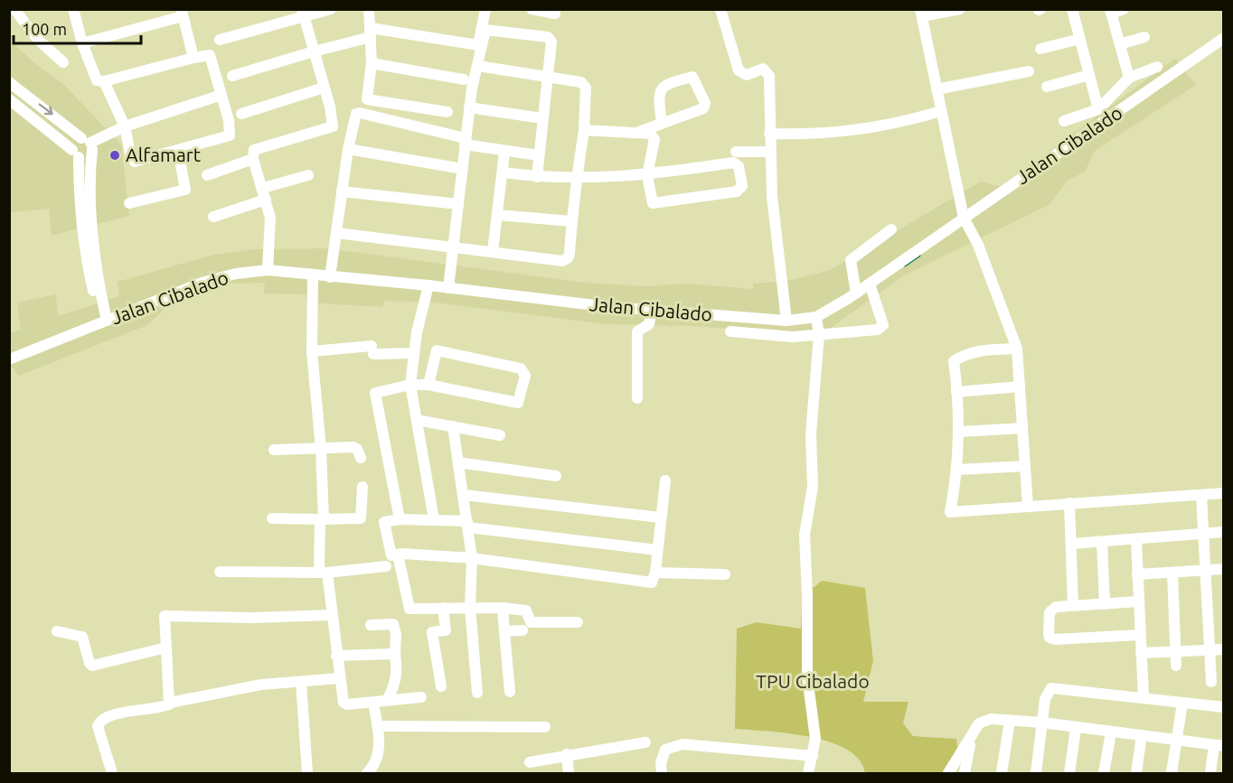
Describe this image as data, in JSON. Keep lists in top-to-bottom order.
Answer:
{
  "streets": {
    "street": ["Jalan Cibalado"]
  },
  "parks": ["TPU Cibalado"],
  "places": ["Alfamart"],
  "scale_bar": "100 m"
}
